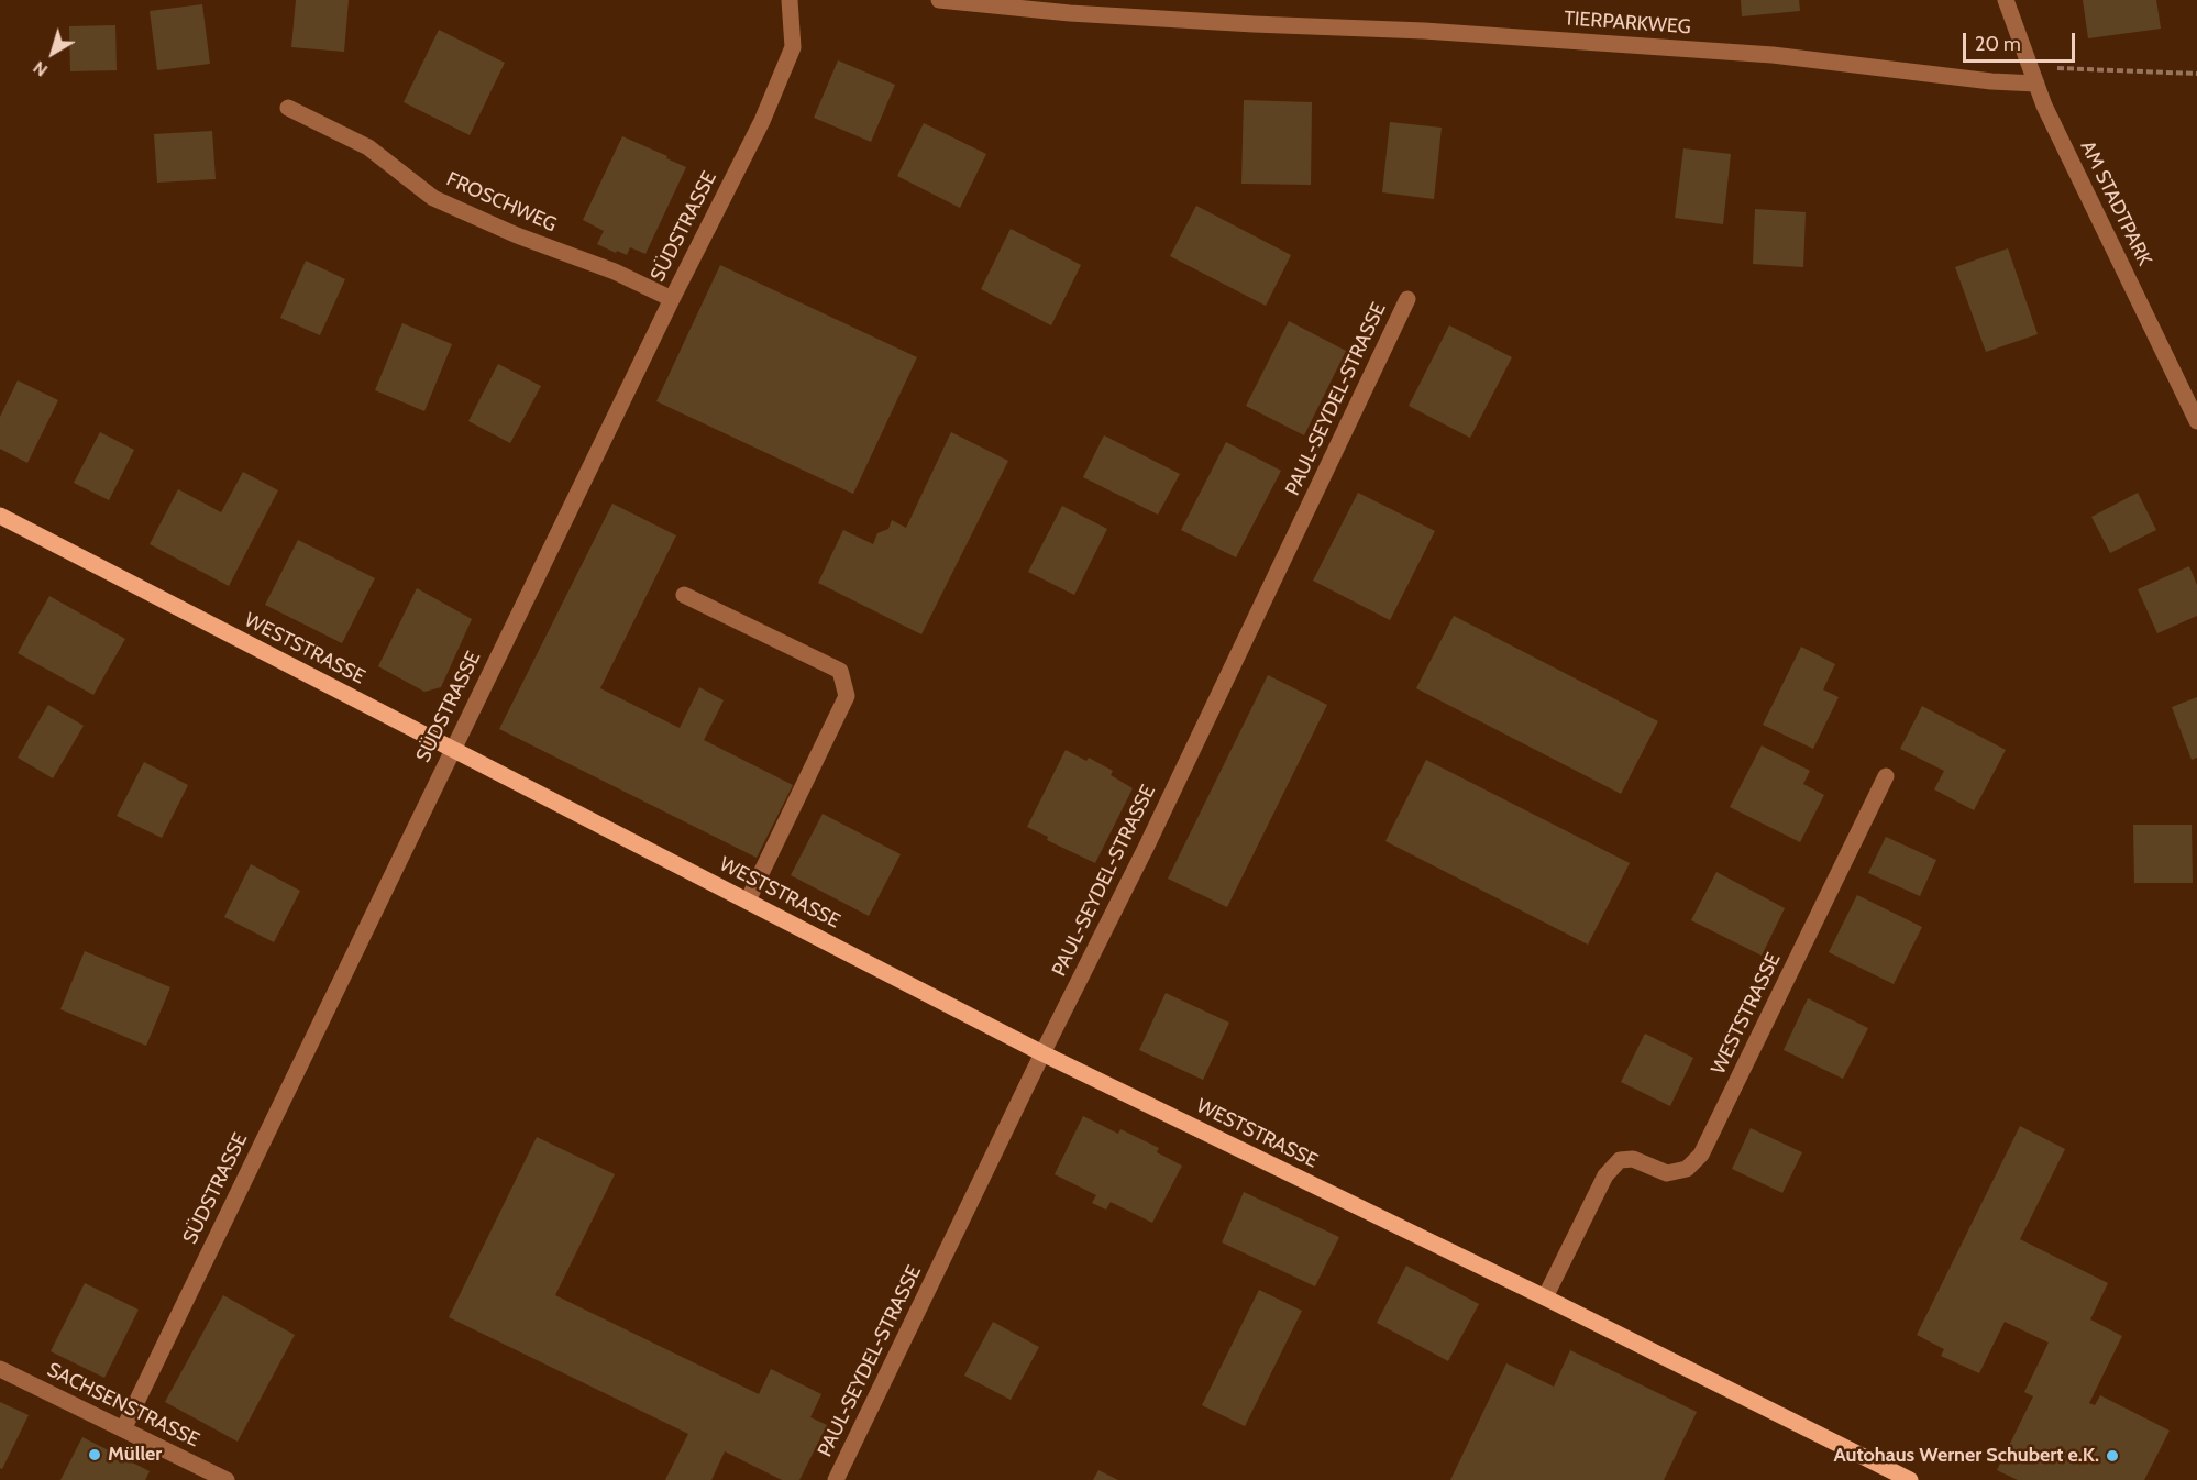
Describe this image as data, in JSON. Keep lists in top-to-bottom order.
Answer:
{
  "streets": {
    "main road": ["WESTSTRASSE"],
    "street": [
      "TIERPARKWEG",
      "FROSCHWEG",
      "AM STADTPARK",
      "SÜDSTRASSE",
      "PAUL-SEYDEL-STRASSE",
      "SACHSENSTRASSE"
    ]
  },
  "crossings": [
    ["TIERPARKWEG", "AM STADTPARK"],
    ["FROSCHWEG", "SÜDSTRASSE"],
    ["SÜDSTRASSE", "WESTSTRASSE"],
    ["SÜDSTRASSE", "SACHSENSTRASSE"],
    ["PAUL-SEYDEL-STRASSE", "WESTSTRASSE"]
  ],
  "places": ["Müller", "Autohaus Werner Schubert e.K."],
  "scale_bar": "20 m",
  "north": "bottom left"
}
